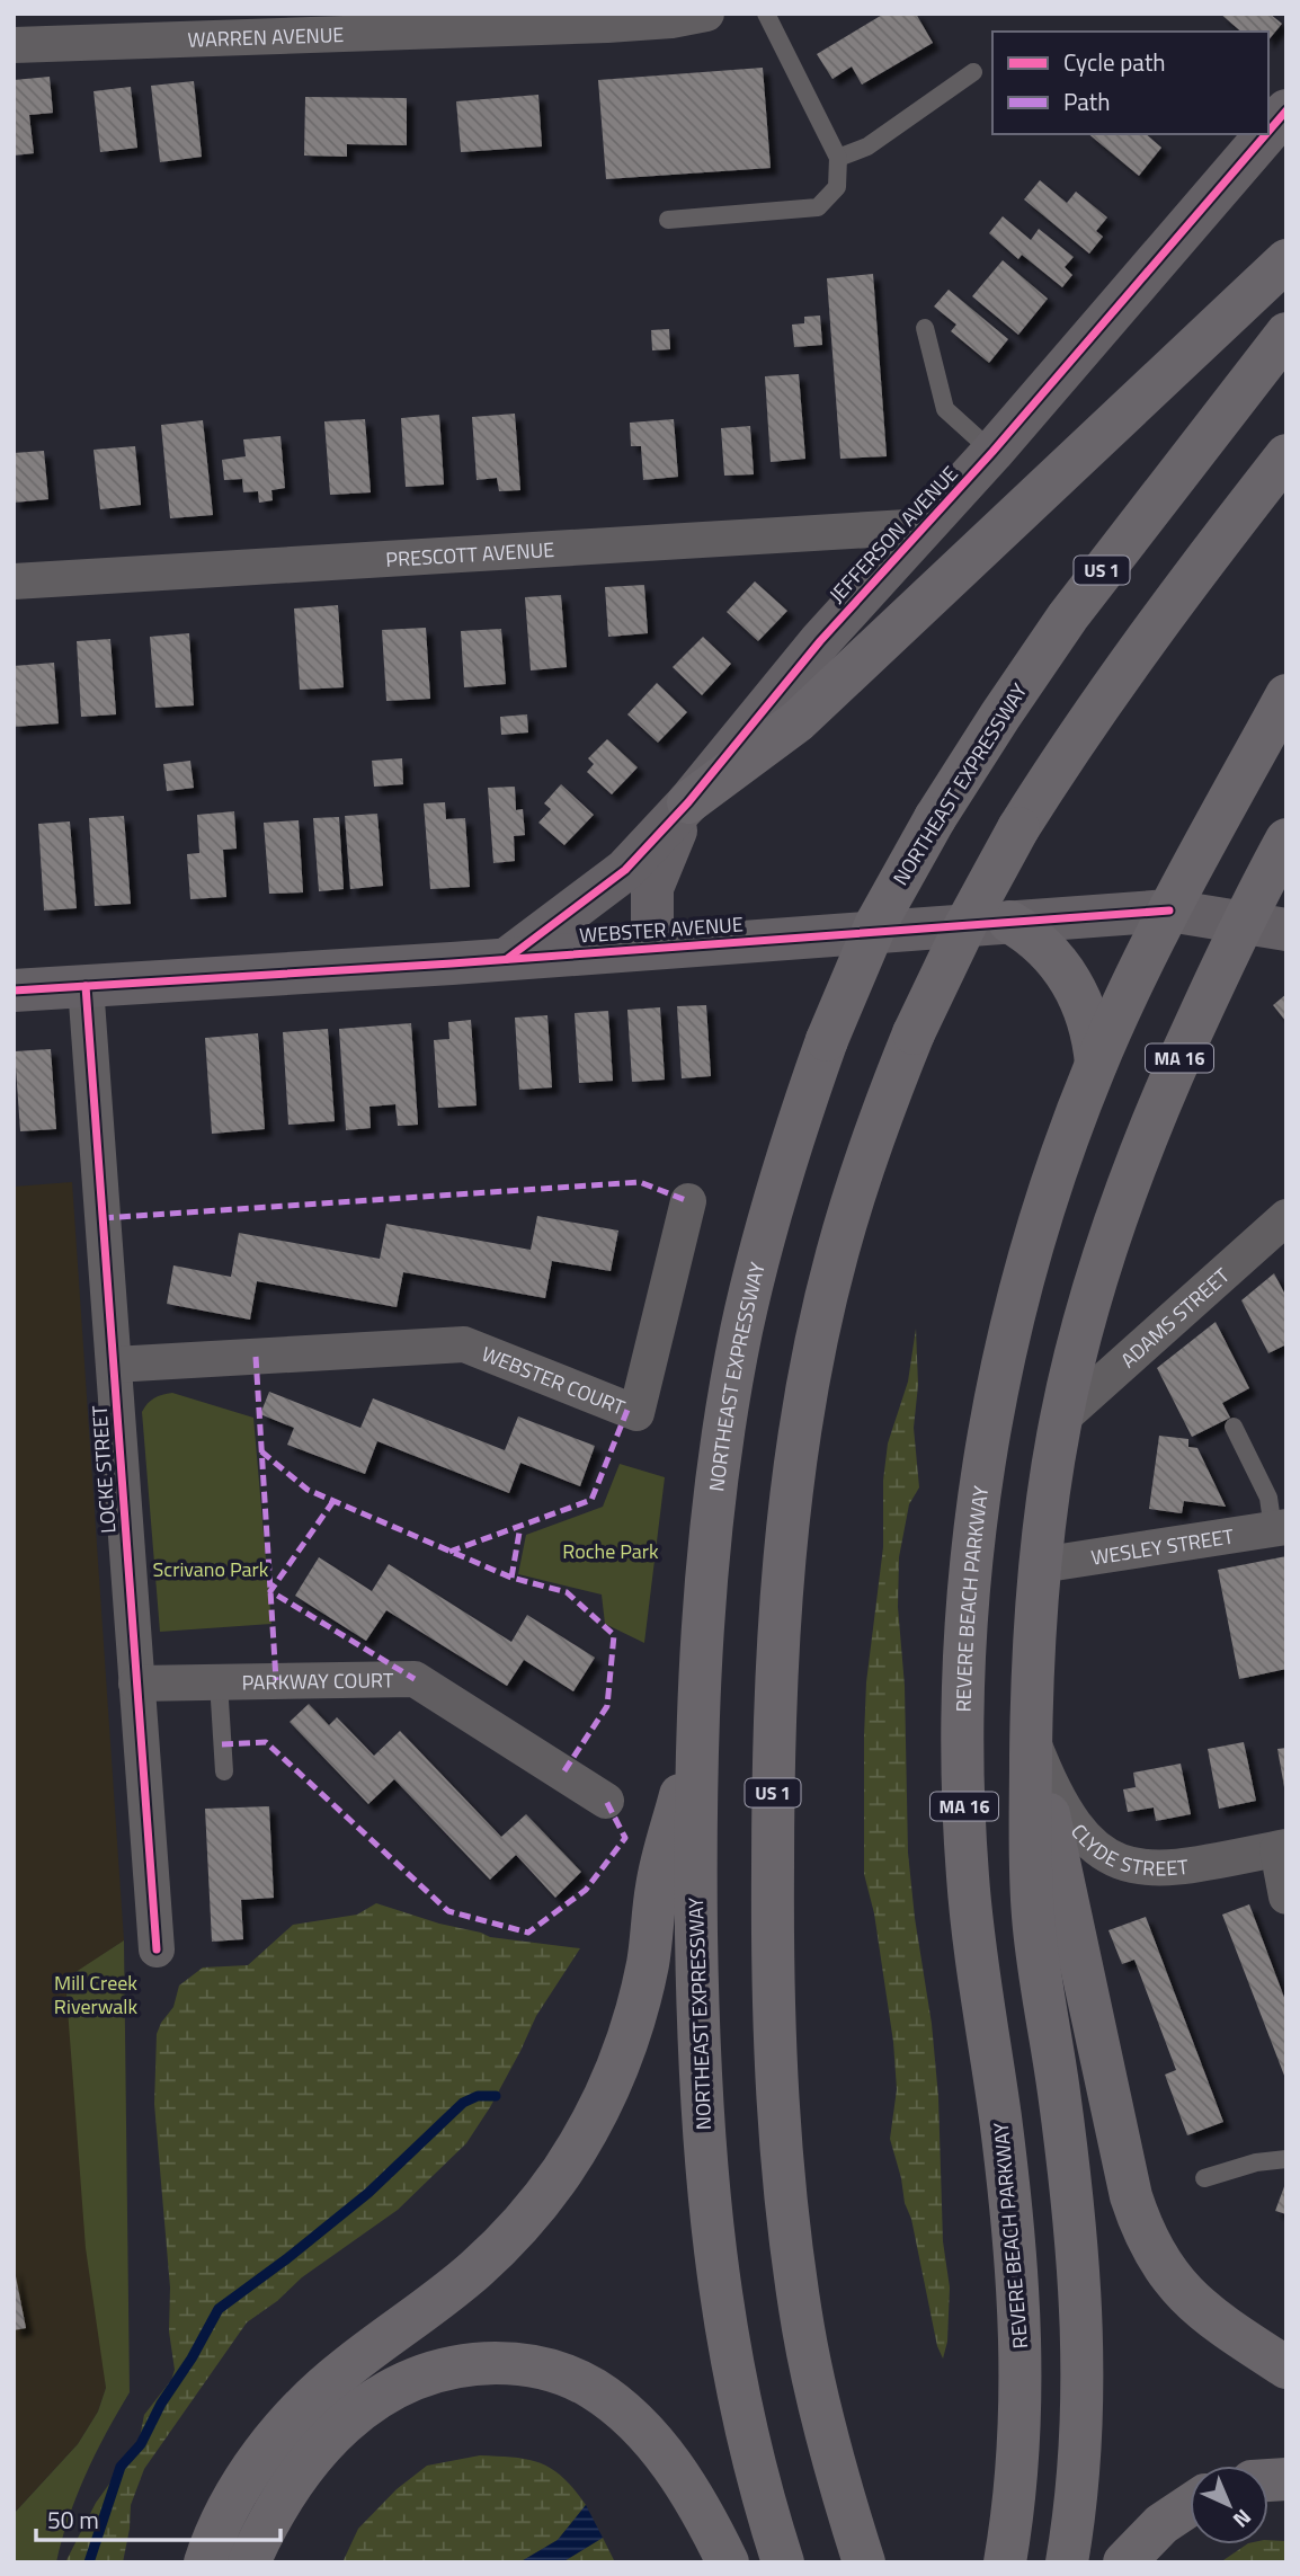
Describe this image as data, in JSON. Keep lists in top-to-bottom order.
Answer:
{
  "streets": {
    "highway": [
      "US 1",
      "NORTHEAST EXPRESSWAY",
      "MA 16",
      "REVERE BEACH PARKWAY"
    ],
    "street": [
      "WARREN AVENUE",
      "JEFFERSON AVENUE",
      "PRESCOTT AVENUE",
      "WEBSTER AVENUE",
      "ADAMS STREET",
      "WEBSTER COURT",
      "LOCKE STREET",
      "WESLEY STREET",
      "PARKWAY COURT",
      "CLYDE STREET"
    ]
  },
  "crossings": [
    ["JEFFERSON AVENUE", "PRESCOTT AVENUE"],
    ["JEFFERSON AVENUE", "WEBSTER AVENUE"],
    ["WEBSTER AVENUE", "MA 16"],
    ["WEBSTER AVENUE", "LOCKE STREET"],
    ["WEBSTER AVENUE", "REVERE BEACH PARKWAY"],
    ["MA 16", "ADAMS STREET"],
    ["MA 16", "WESLEY STREET"],
    ["MA 16", "CLYDE STREET"],
    ["WEBSTER COURT", "LOCKE STREET"],
    ["LOCKE STREET", "PARKWAY COURT"]
  ],
  "parks": ["Roche Park", "Scrivano Park", "Mill Creek Riverwalk"],
  "legend": ["Cycle path", "Path"],
  "scale_bar": "50 m",
  "north": "bottom right"
}
